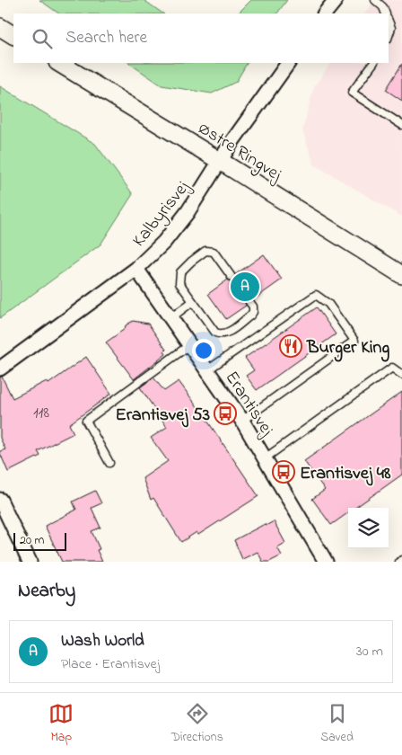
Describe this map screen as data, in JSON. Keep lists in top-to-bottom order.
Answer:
{
  "streets": {
    "street": ["Østre Ringvej", "Kalbyrisvej", "Erantisvej"]
  },
  "crossings": [
    ["Østre Ringvej", "Kalbyrisvej"],
    ["Kalbyrisvej", "Erantisvej"]
  ],
  "places": {
    "restaurant": ["Burger King"],
    "bus stop": ["Erantisvej 53", "Erantisvej 48"]
  },
  "house_numbers": ["118"],
  "scale_bar": "20 m",
  "page": {
    "search": "Search here",
    "pins": "A",
    "scale": "20 m",
    "heading": "Nearby",
    "list": [
      {
        "mark": "A",
        "name": "Wash World",
        "note": "Place · Erantisvej",
        "value": "30 m"
      }
    ],
    "nav": ["Map", "Directions", "Saved"]
  }
}
